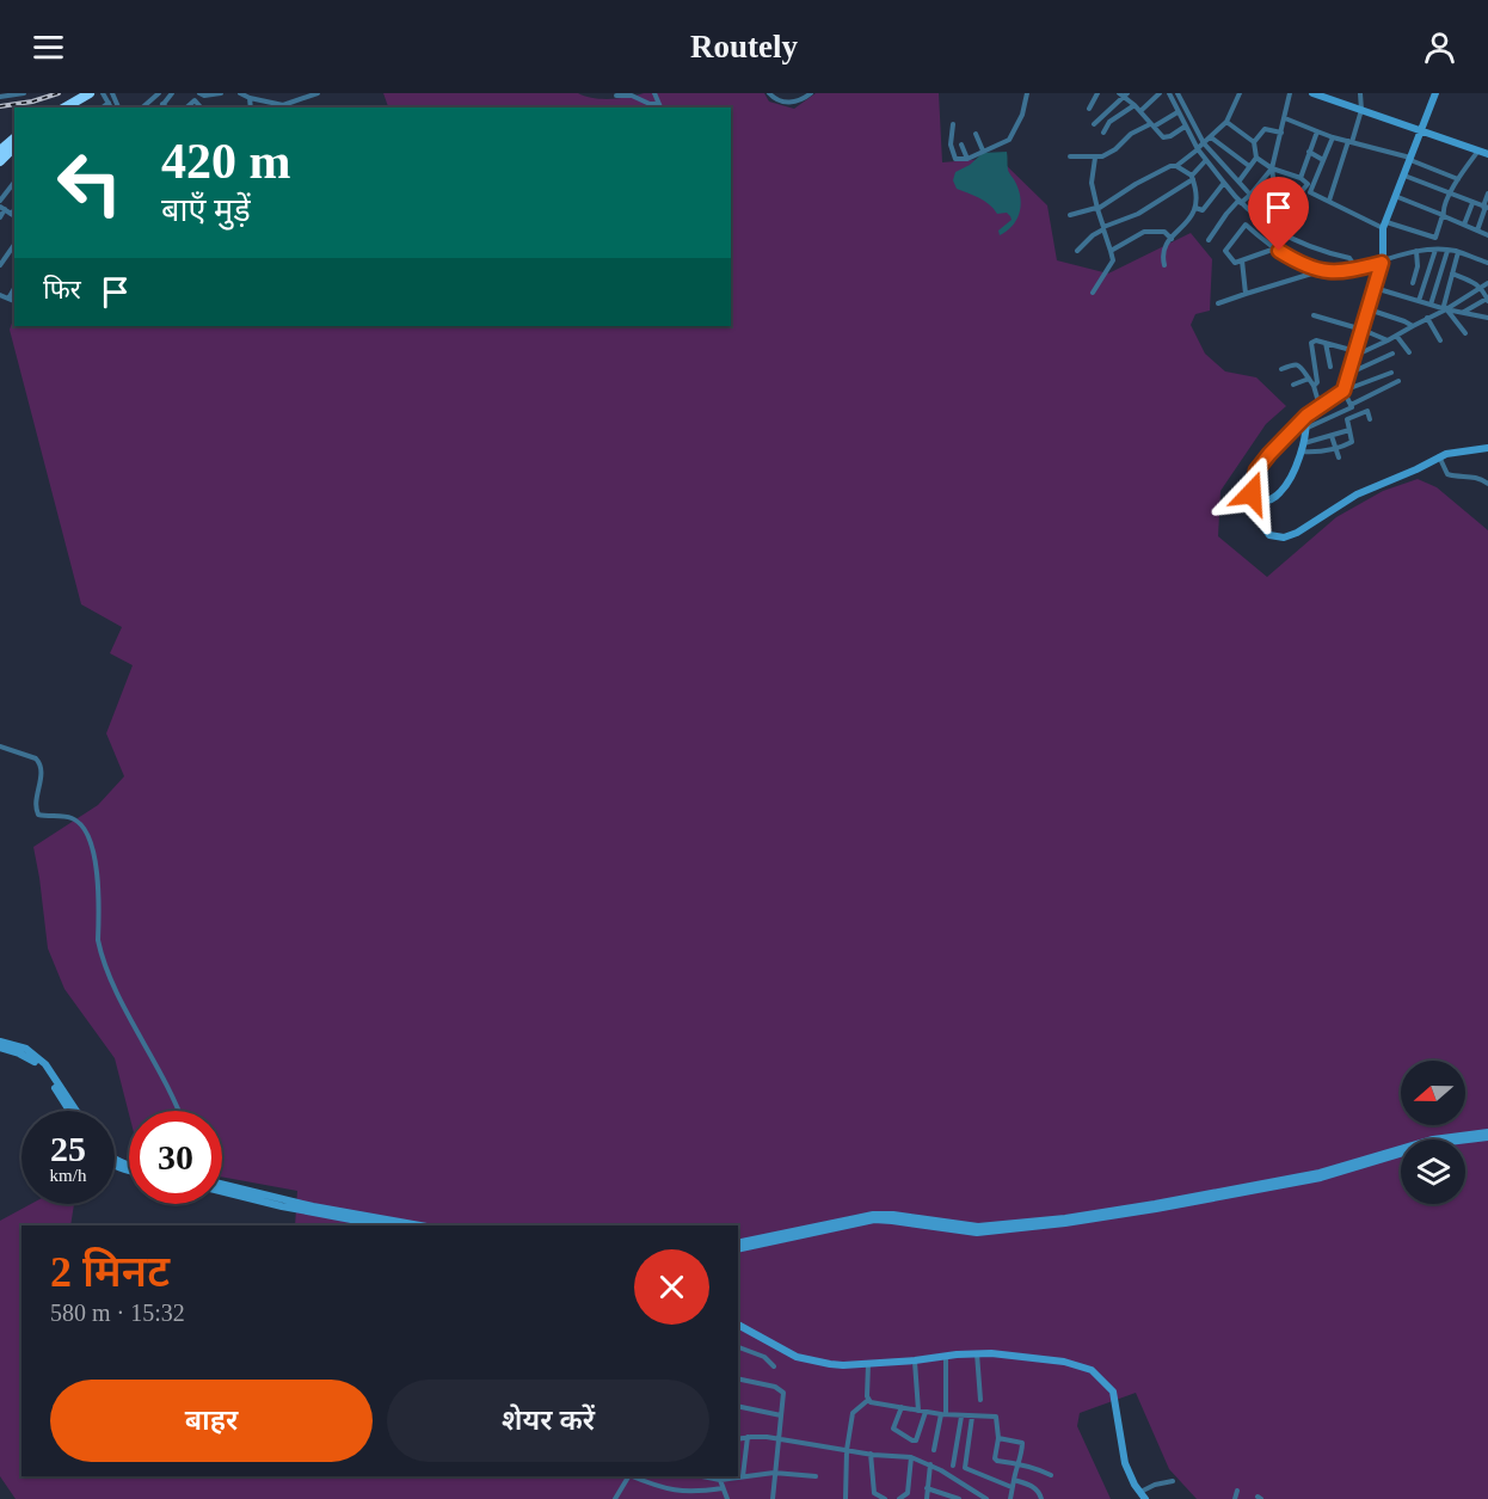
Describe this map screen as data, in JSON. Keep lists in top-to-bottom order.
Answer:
{
  "north": "left",
  "page": {
    "header": "Routely",
    "turn": ["420 m", "बाएँ मुड़ें"],
    "then": "फिर",
    "speed": "25 km/h",
    "limit": "30",
    "heading": ["2 मिनट", "580 m · 15:32"],
    "buttons": ["बाहर", "शेयर करें"]
  }
}
